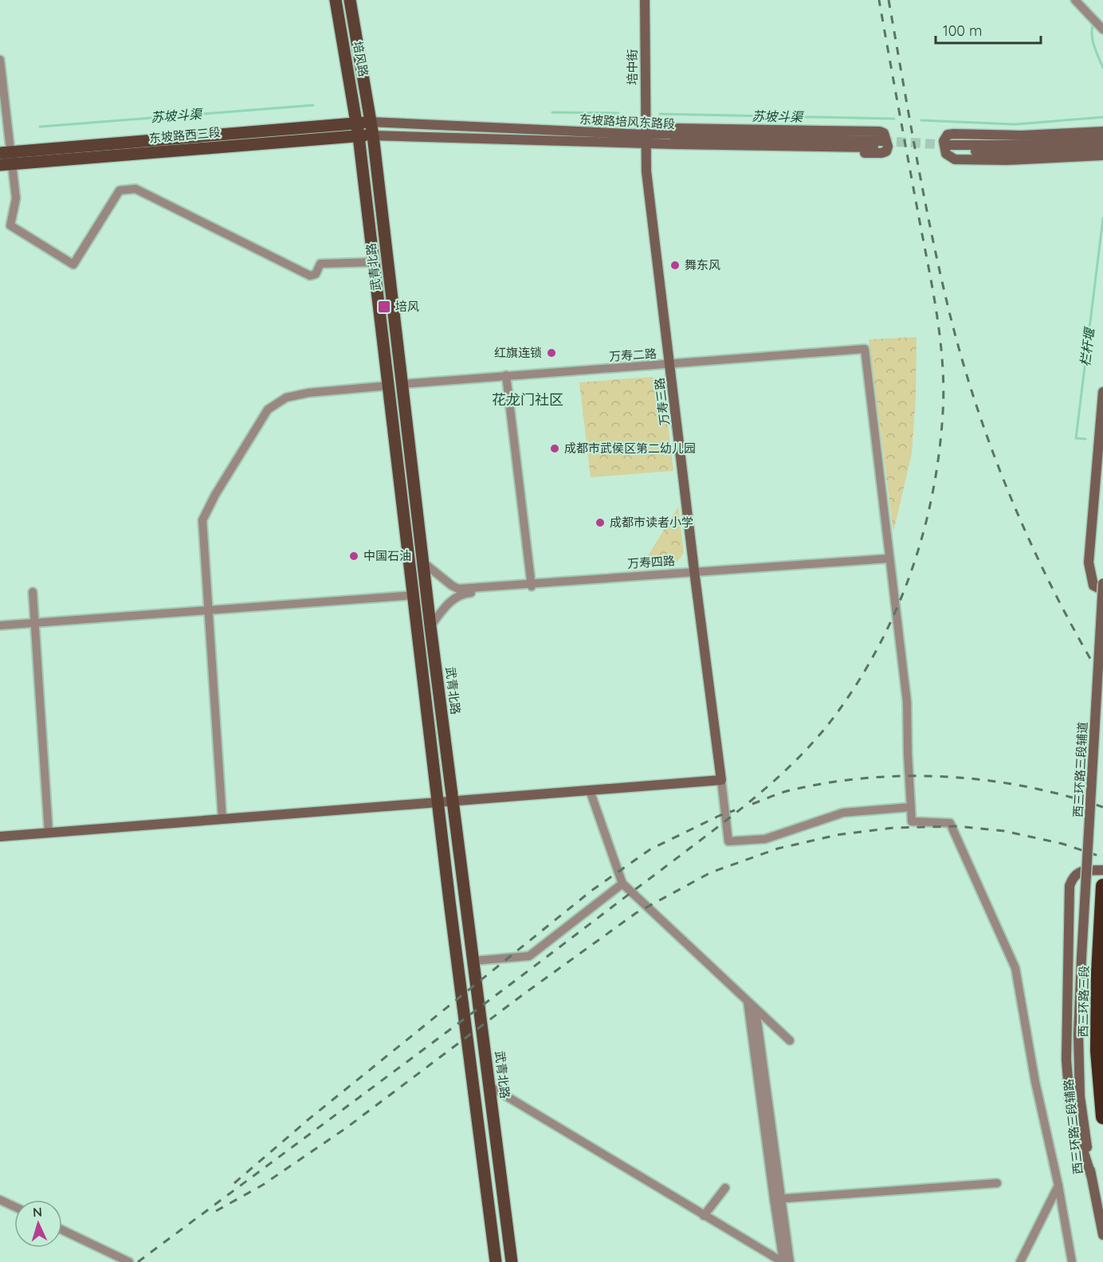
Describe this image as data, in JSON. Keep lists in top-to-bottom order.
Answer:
{
  "streets": {
    "highway": ["西三环路三段"],
    "main road": [
      "培风路",
      "培中街",
      "东坡路培风东路段",
      "东坡路西三段",
      "武青北路",
      "万寿三路",
      "西三环路三段辅道",
      "西三环路三段辅路"
    ],
    "street": ["万寿二路", "万寿四路"]
  },
  "crossings": [
    ["培风路", "东坡路培风东路段"],
    ["培风路", "东坡路西三段"],
    ["培风路", "武青北路"],
    ["培中街", "东坡路培风东路段"],
    ["培中街", "万寿三路"],
    ["东坡路培风东路段", "东坡路西三段"],
    ["东坡路培风东路段", "武青北路"],
    ["东坡路培风东路段", "万寿三路"],
    ["东坡路西三段", "武青北路"],
    ["武青北路", "万寿二路"],
    ["武青北路", "万寿四路"],
    ["万寿二路", "万寿三路"],
    ["万寿二路", "万寿四路"],
    ["万寿三路", "万寿四路"],
    ["西三环路三段辅道", "西三环路三段辅路"]
  ],
  "districts": ["花龙门社区"],
  "water": ["苏坡斗渠", "栏杆堰"],
  "places": {
    "other": [
      "舞东风",
      "红旗连锁",
      "成都市武侯区第二幼儿园",
      "成都市读者小学",
      "中国石油"
    ],
    "transit": ["培风"]
  },
  "scale_bar": "100 m",
  "north": "top"
}
